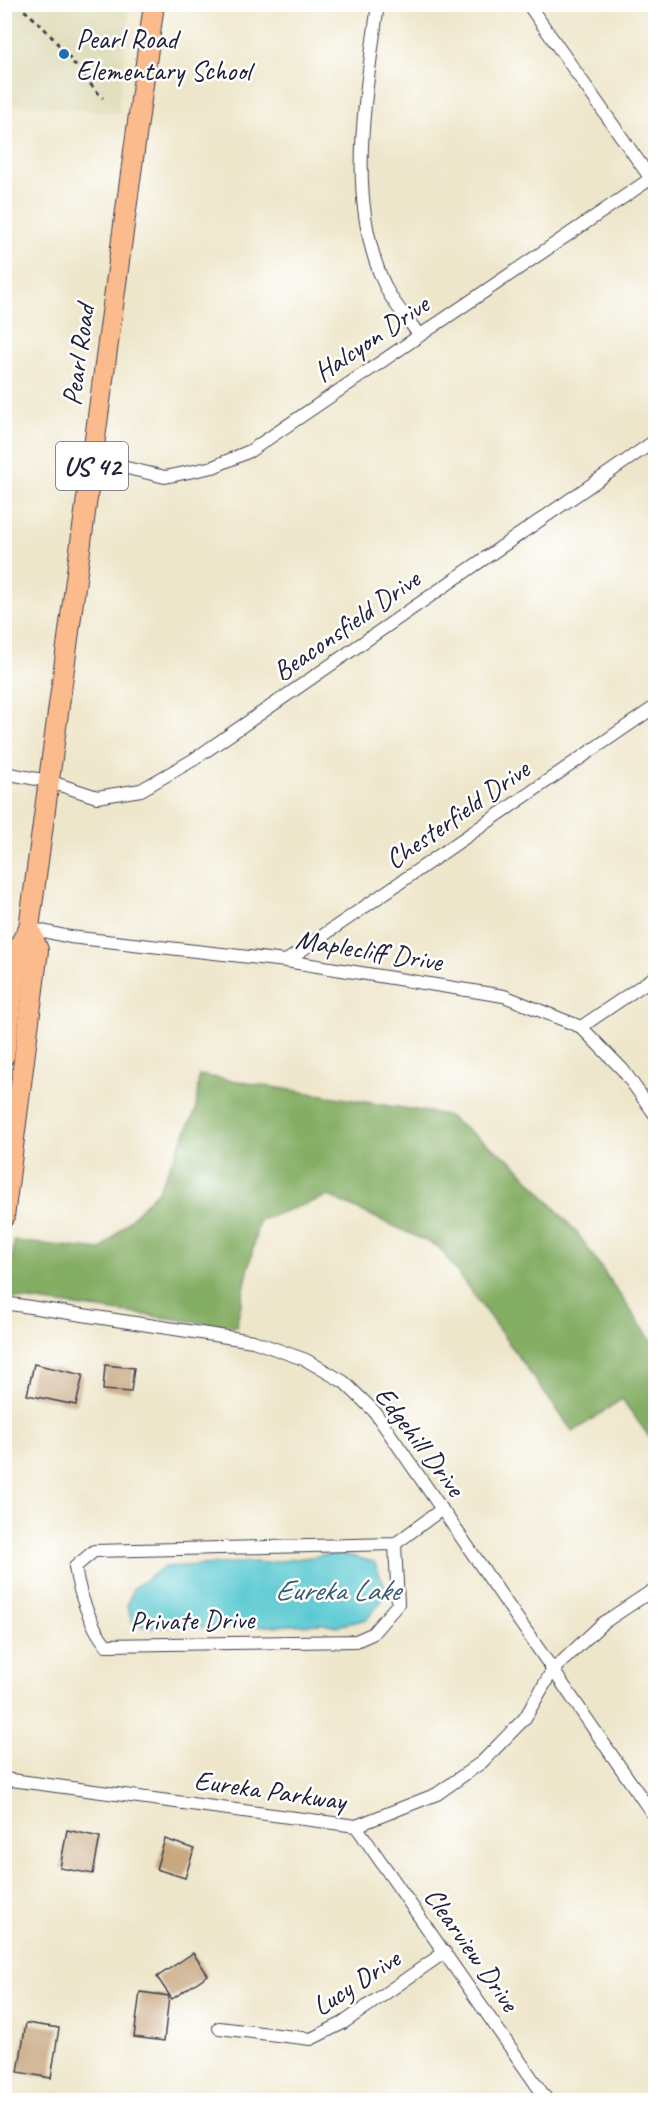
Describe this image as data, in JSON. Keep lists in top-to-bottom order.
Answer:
{
  "streets": {
    "main road": ["Pearl Road", "US 42"],
    "street": [
      "Halcyon Drive",
      "Beaconsfield Drive",
      "Chesterfield Drive",
      "Maplecliff Drive",
      "Edgehill Drive",
      "Private Drive",
      "Eureka Parkway",
      "Clearview Drive",
      "Lucy Drive"
    ]
  },
  "crossings": [
    ["Halcyon Drive", "Pearl Road"],
    ["Pearl Road", "Beaconsfield Drive"],
    ["Pearl Road", "Maplecliff Drive"],
    ["Chesterfield Drive", "Maplecliff Drive"],
    ["Edgehill Drive", "Eureka Parkway"],
    ["Eureka Parkway", "Clearview Drive"],
    ["Clearview Drive", "Lucy Drive"]
  ],
  "water": ["Eureka Lake"],
  "places": ["Pearl Road Elementary School"]
}
